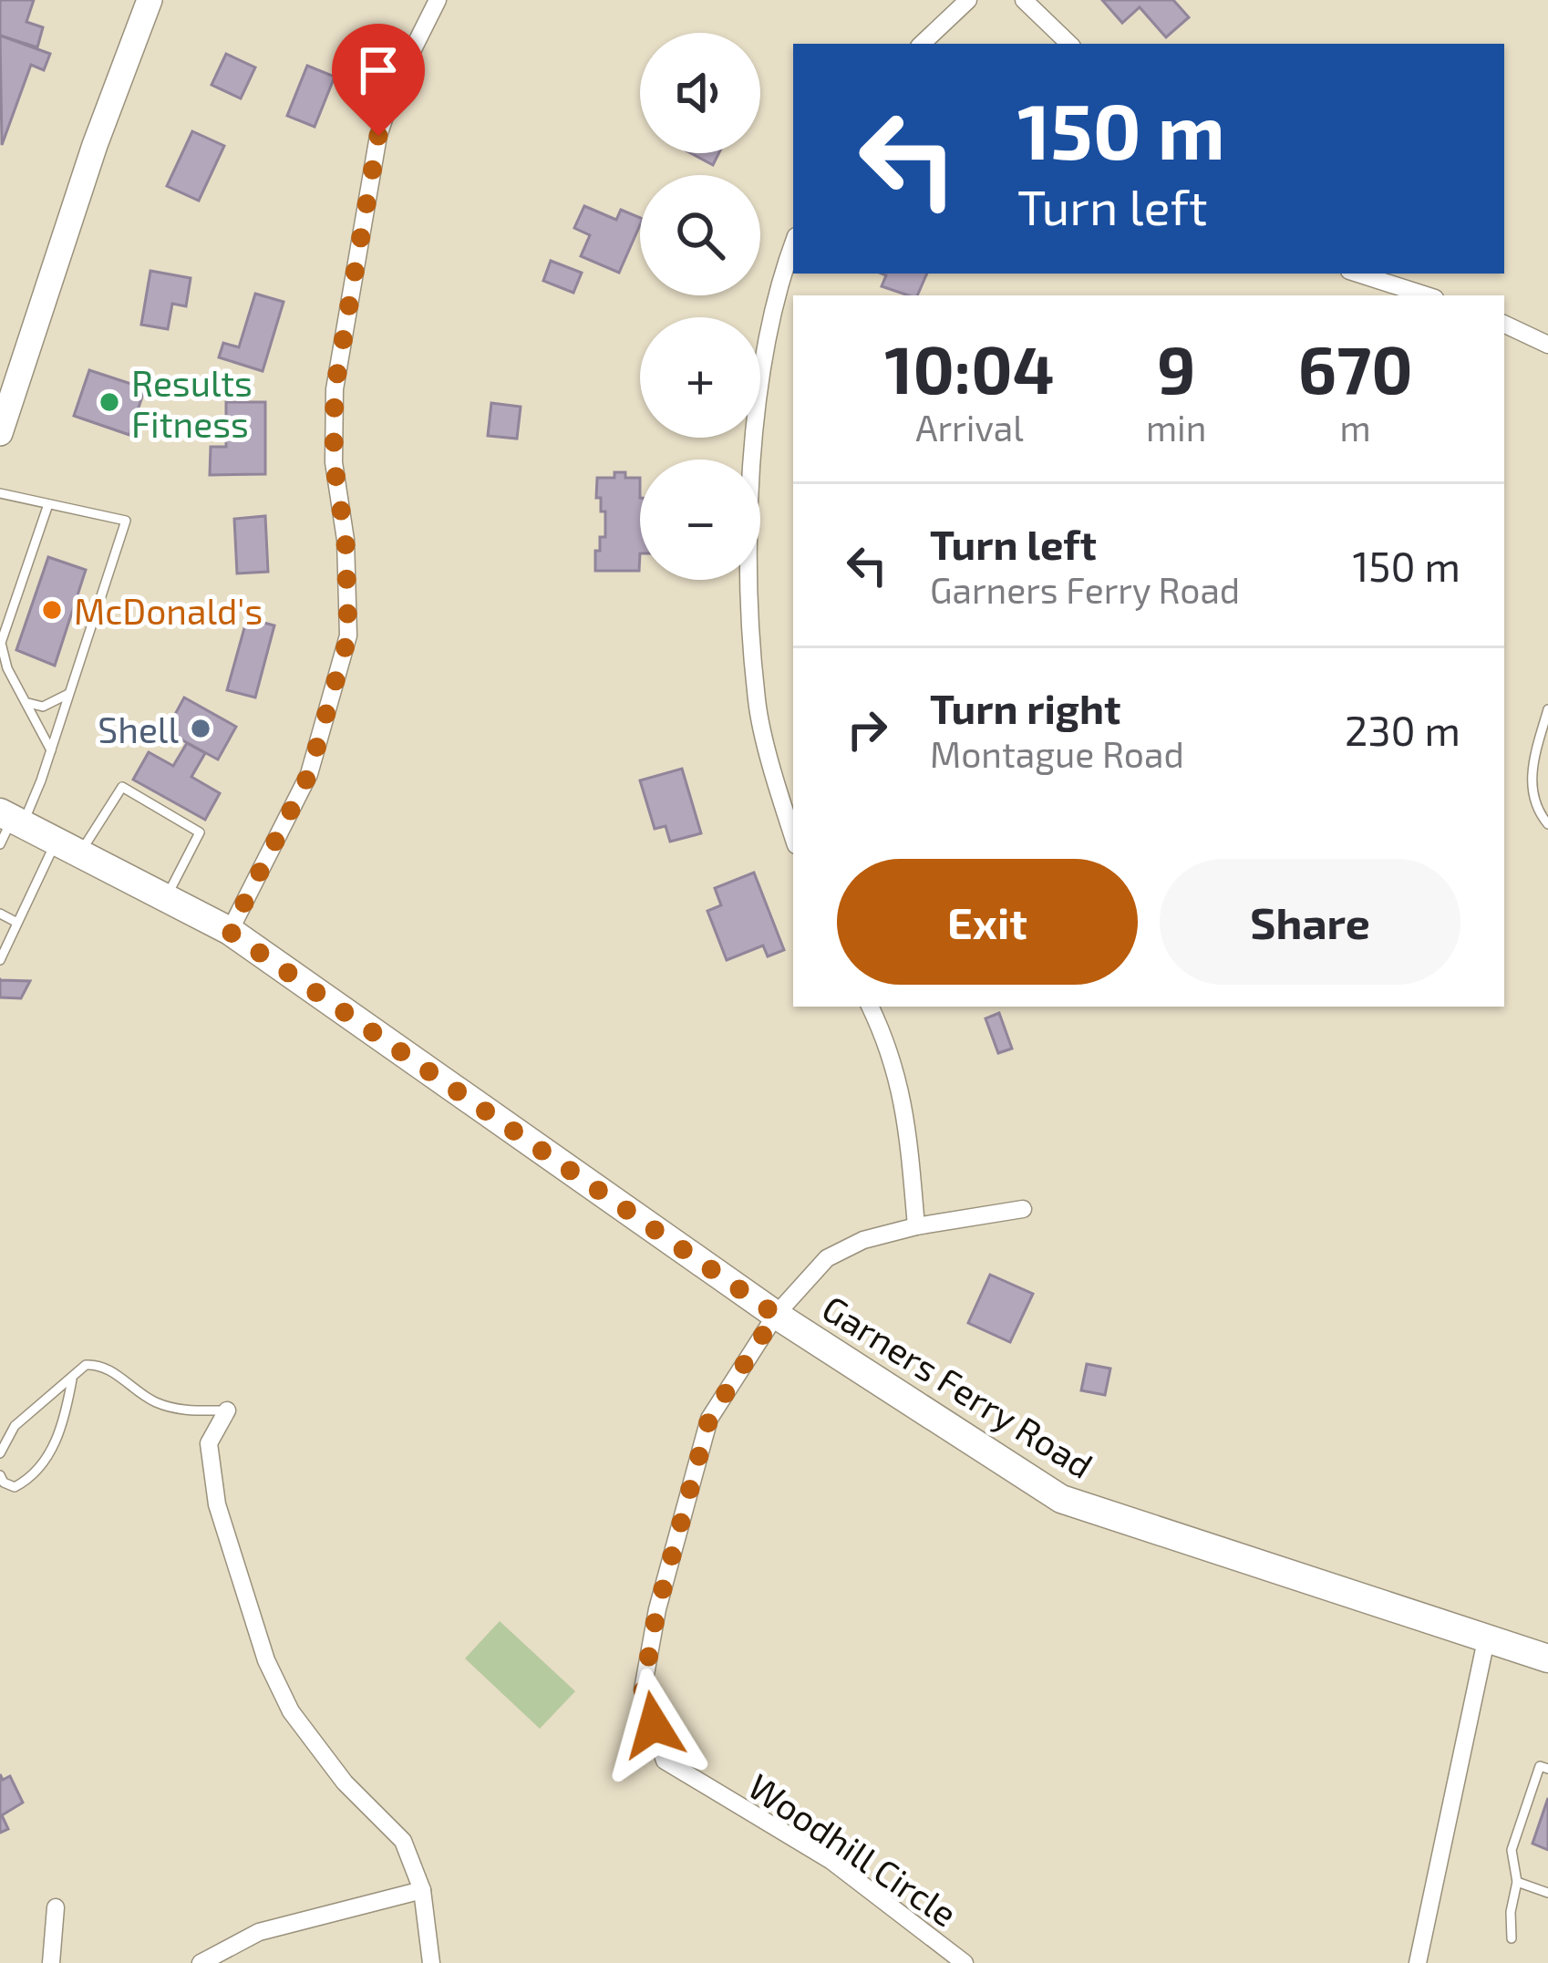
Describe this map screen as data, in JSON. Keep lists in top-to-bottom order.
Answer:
{
  "streets": {
    "main road": ["Garners Ferry Road"],
    "street": ["Woodhill Circle"]
  },
  "crossings": [
    ["Garners Ferry Road", "Woodhill Circle"]
  ],
  "places": ["Results Fitness", "McDonald's", "Shell"],
  "page": {
    "map_buttons": ["+", "−"],
    "turn": ["150 m", "Turn left"],
    "eta": [
      "10:04",
      "Arrival",
      "9",
      "min",
      "670",
      "m"
    ],
    "list": [
      {
        "name": "Turn left",
        "note": "Garners Ferry Road",
        "value": "150 m"
      },
      {
        "name": "Turn right",
        "note": "Montague Road",
        "value": "230 m"
      }
    ],
    "buttons": ["Exit", "Share"]
  }
}
